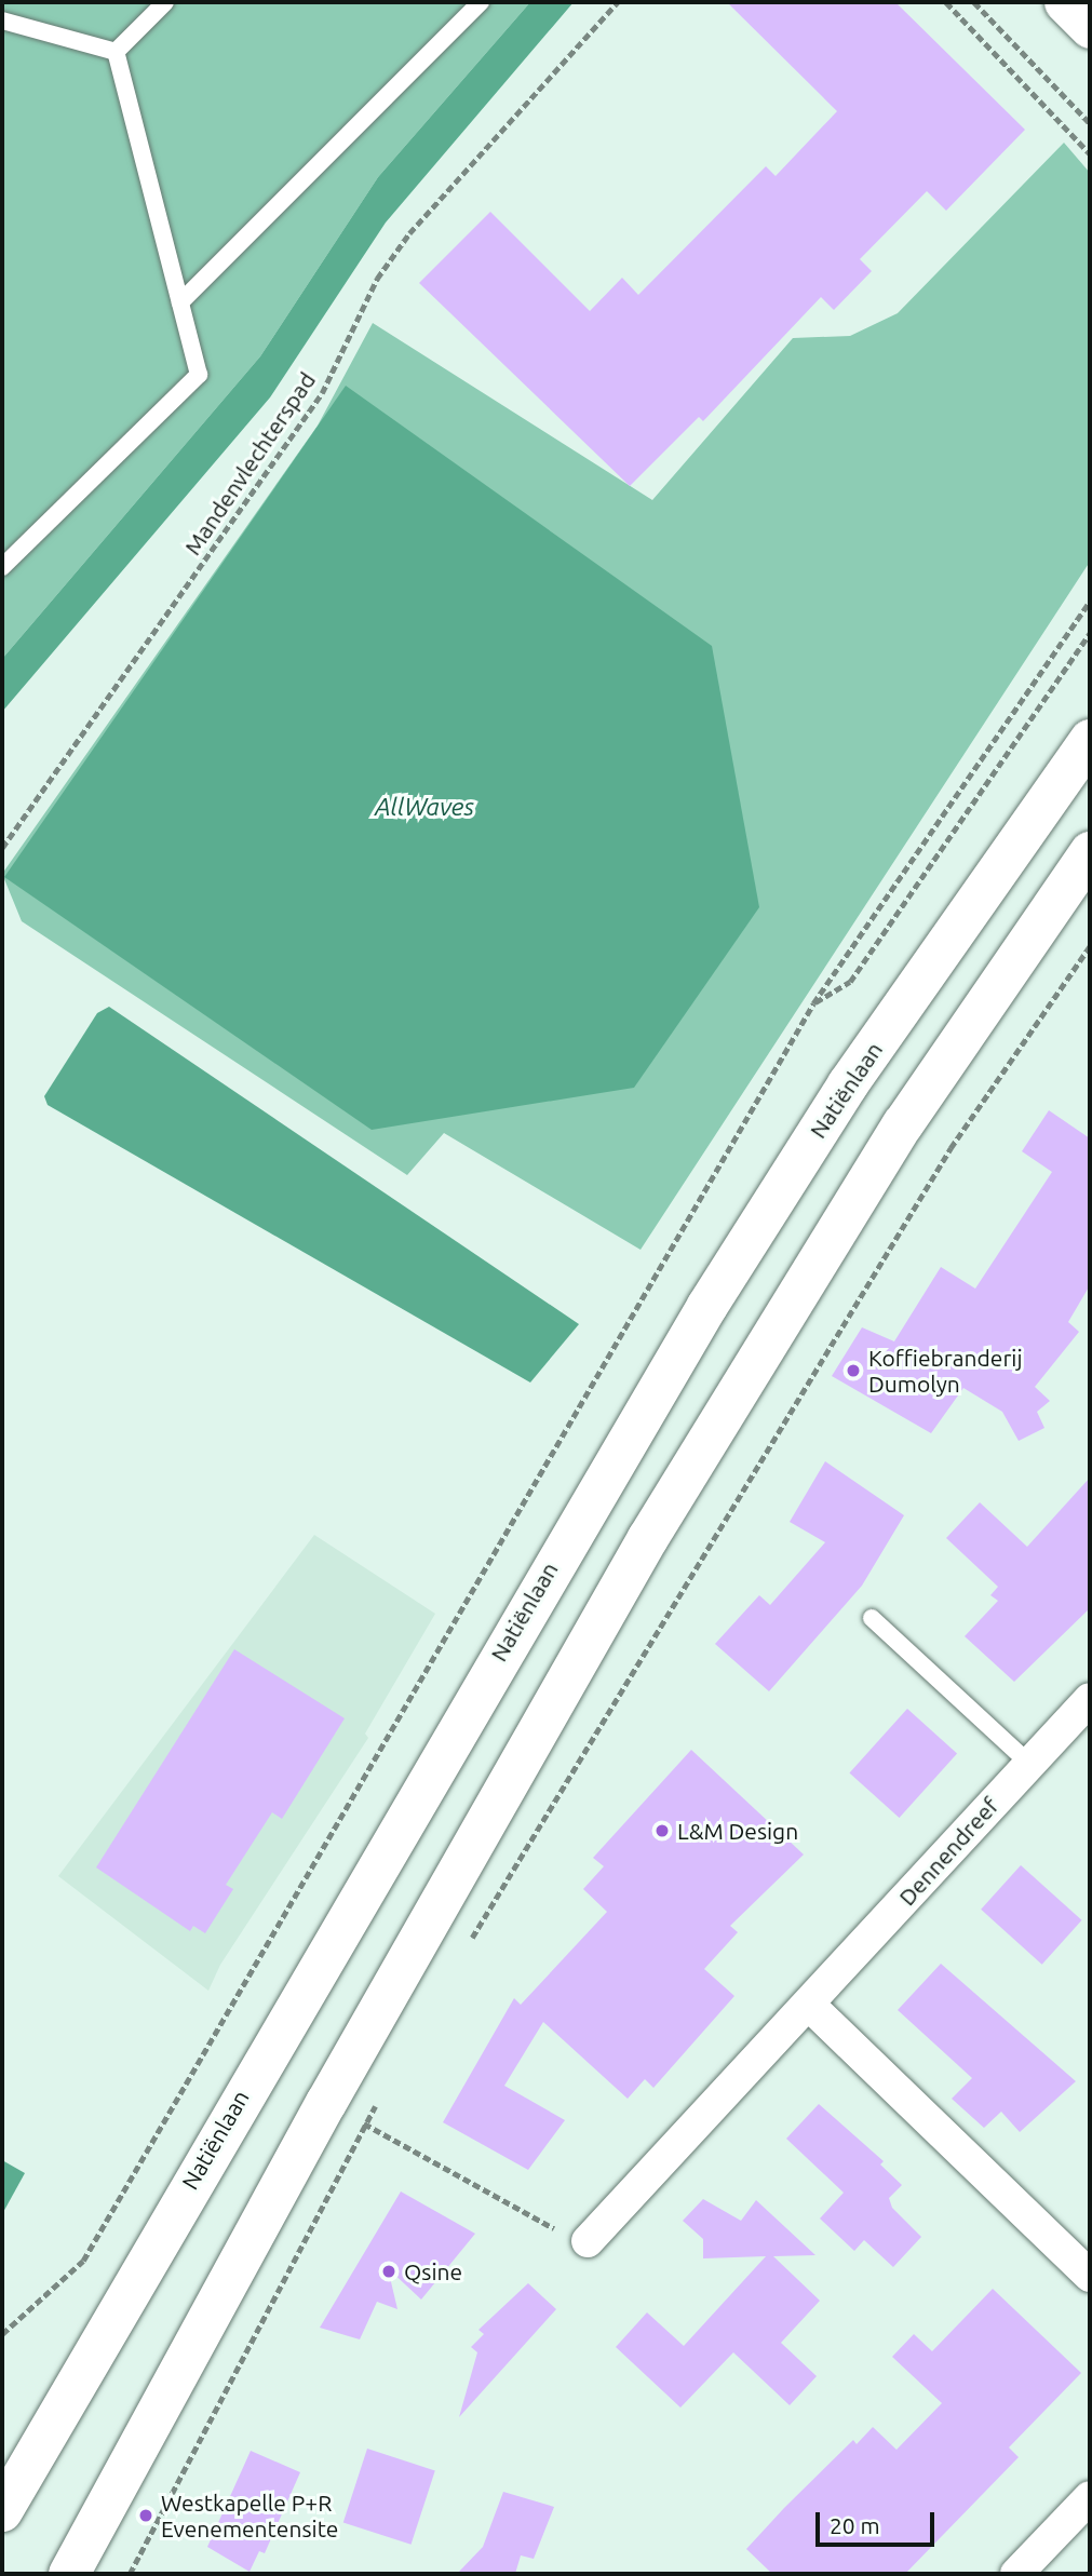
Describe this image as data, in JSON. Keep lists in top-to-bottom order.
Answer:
{
  "streets": {
    "main road": ["Natiënlaan"],
    "street": ["Dennendreef"],
    "path": ["Mandenvlechterspad"]
  },
  "water": ["AllWaves"],
  "places": [
    "Koffiebranderij Dumolyn",
    "L&M Design",
    "Qsine",
    "Westkapelle P+R Evenementensite"
  ],
  "scale_bar": "20 m"
}
